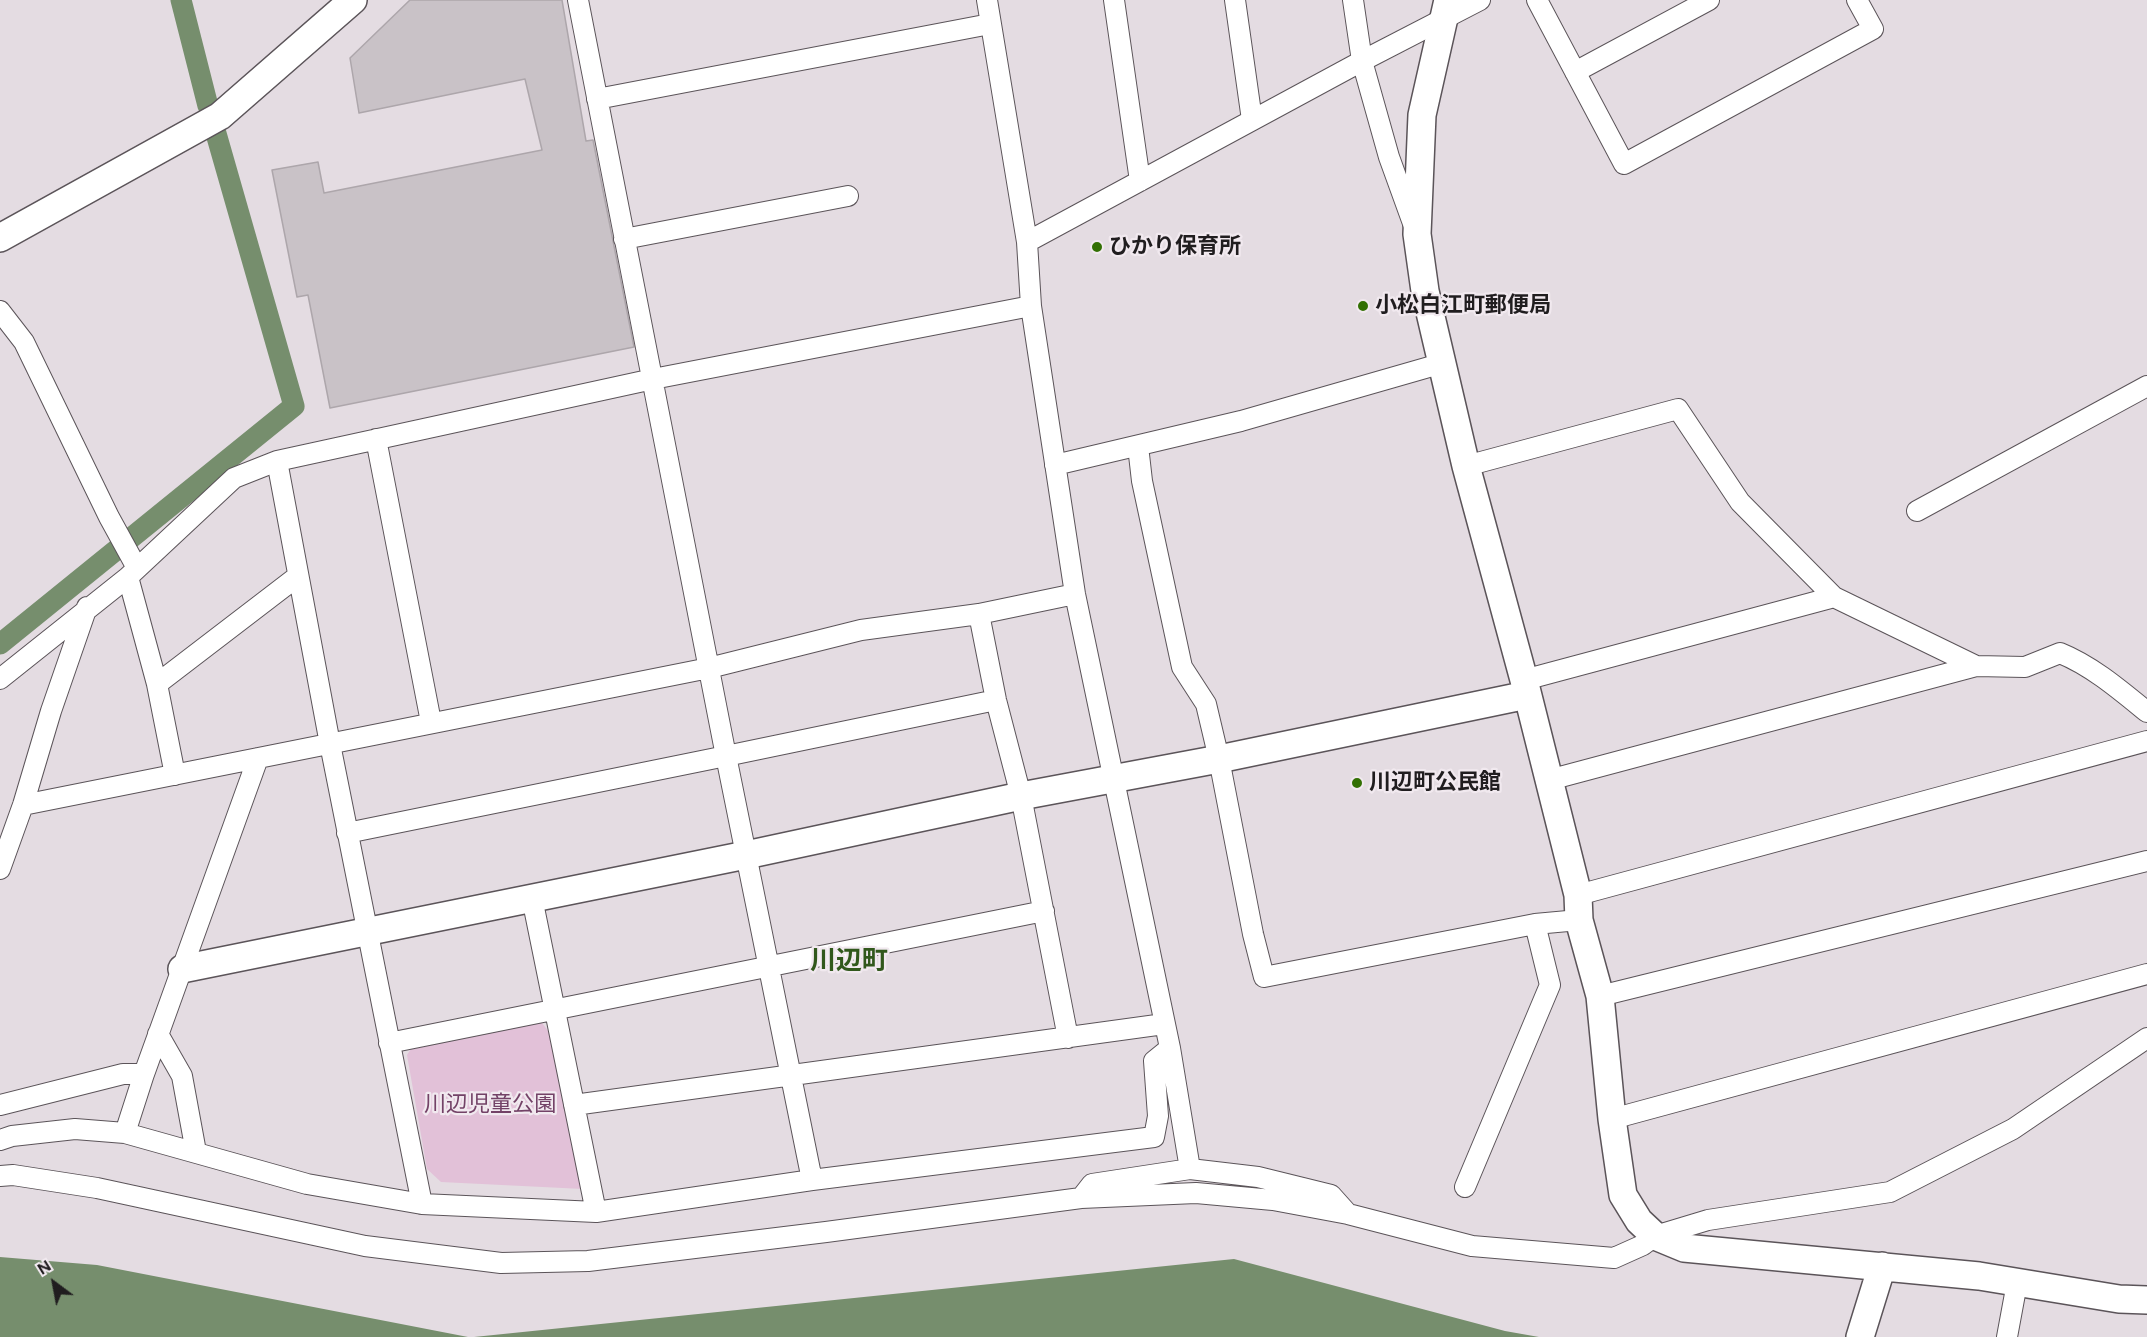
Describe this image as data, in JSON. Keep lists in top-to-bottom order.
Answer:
{
  "districts": ["川辺町"],
  "parks": ["川辺児童公園"],
  "places": ["ひかり保育所", "小松白江町郵便局", "川辺町公民館"],
  "north": "top left"
}
